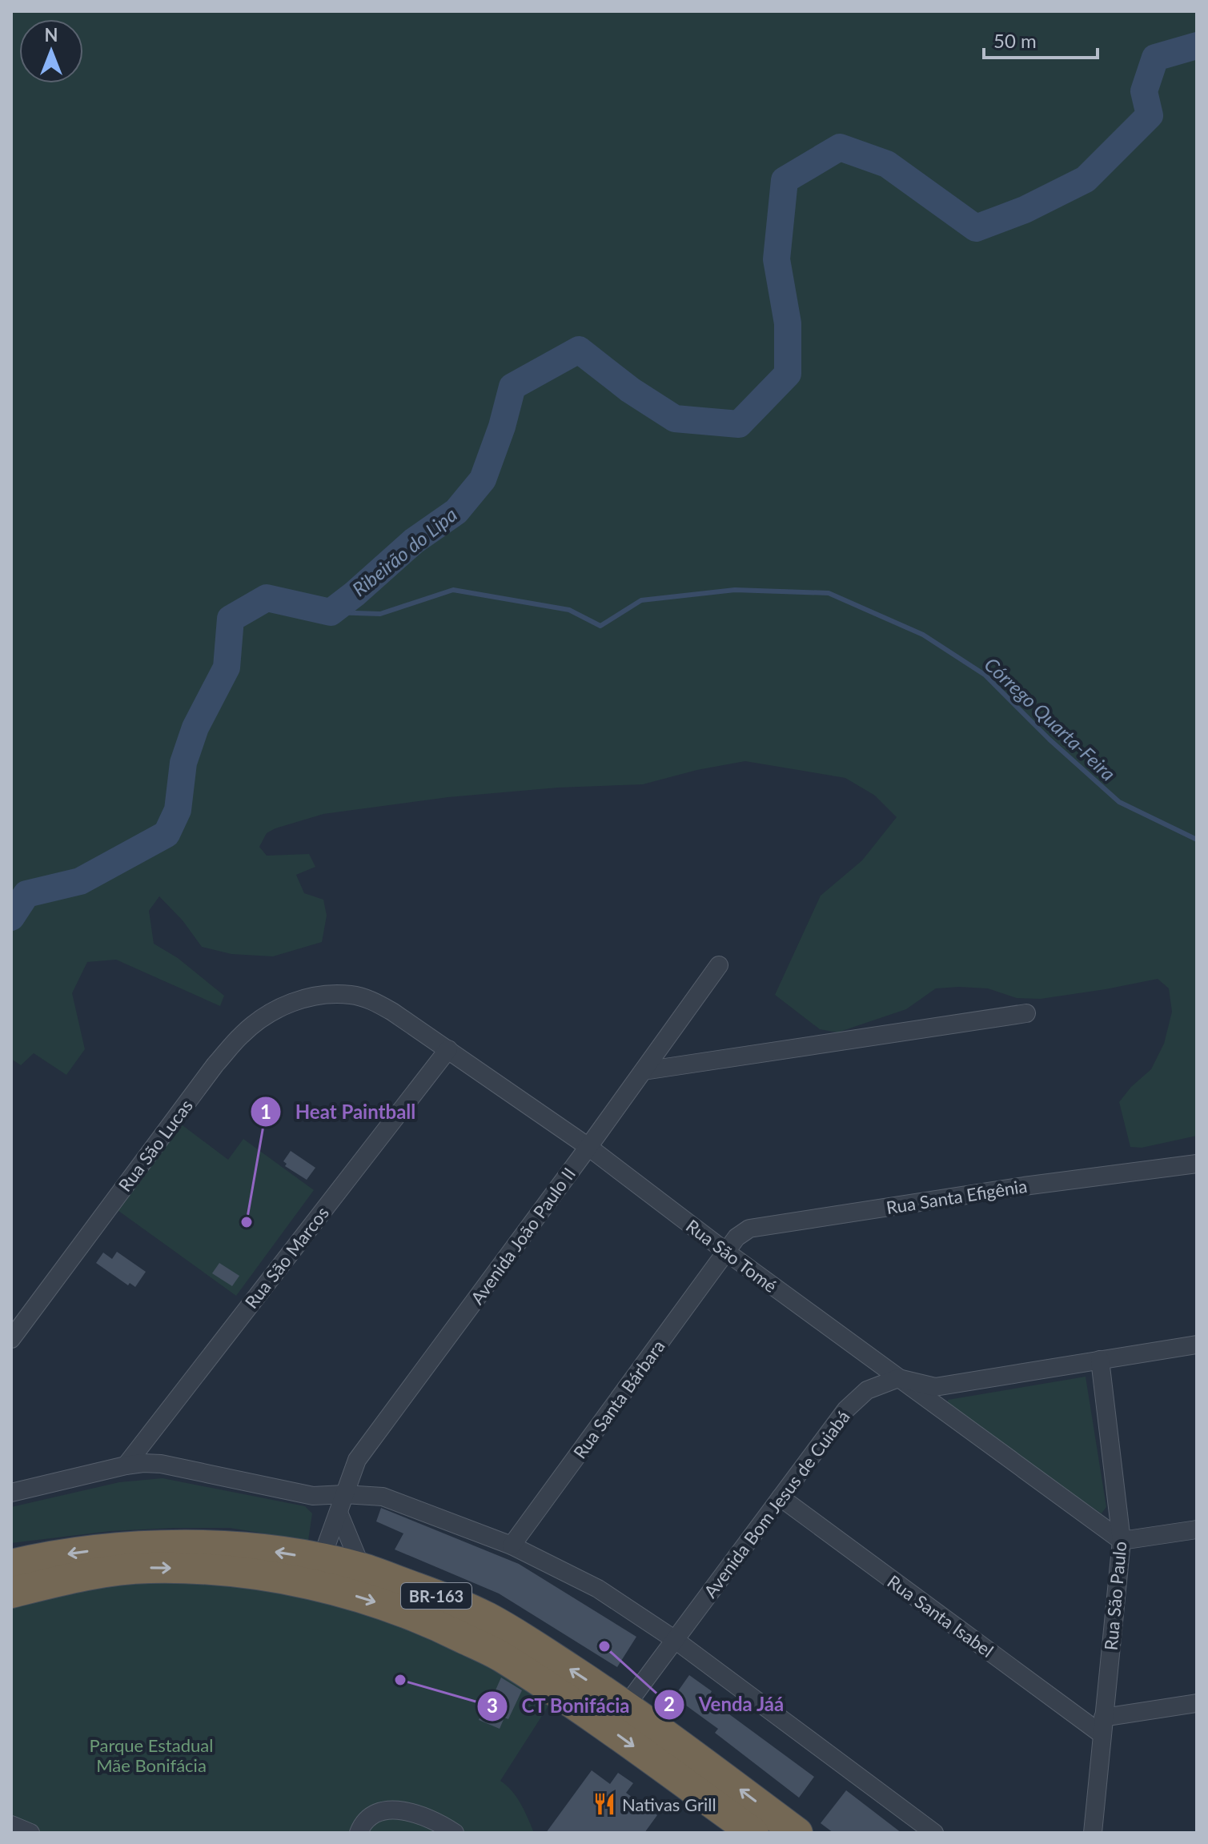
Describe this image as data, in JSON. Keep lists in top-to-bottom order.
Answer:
{
  "streets": {
    "highway": ["BR-163"],
    "street": [
      "Rua São Lucas",
      "Rua Santa Efigênia",
      "Avenida João Paulo II",
      "Rua São Tomé",
      "Rua São Marcos",
      "Rua Santa Bárbara",
      "Avenida Bom Jesus de Cuiabá",
      "Rua São Paulo",
      "Rua Santa Isabel"
    ]
  },
  "crossings": [
    ["Rua São Lucas", "Rua São Tomé"],
    ["Rua Santa Efigênia", "Rua São Tomé"],
    ["Rua Santa Efigênia", "Rua Santa Bárbara"],
    ["Avenida João Paulo II", "Rua São Tomé"],
    ["Avenida João Paulo II", "BR-163"],
    ["Rua São Tomé", "Rua São Marcos"],
    ["Rua São Tomé", "Rua Santa Bárbara"],
    ["Rua São Tomé", "Avenida Bom Jesus de Cuiabá"],
    ["Rua São Tomé", "Rua São Paulo"],
    ["Avenida Bom Jesus de Cuiabá", "BR-163"],
    ["Avenida Bom Jesus de Cuiabá", "Rua Santa Isabel"],
    ["Rua São Paulo", "Rua Santa Isabel"]
  ],
  "water": ["Ribeirão do Lipa", "Córrego Quarta-Feira"],
  "parks": ["Parque Estadual Mãe Bonifácia"],
  "places": {
    "other": ["Heat Paintball", "Venda Jáá", "CT Bonifácia"],
    "restaurant": ["Nativas Grill"]
  },
  "scale_bar": "50 m",
  "north": "top"
}
